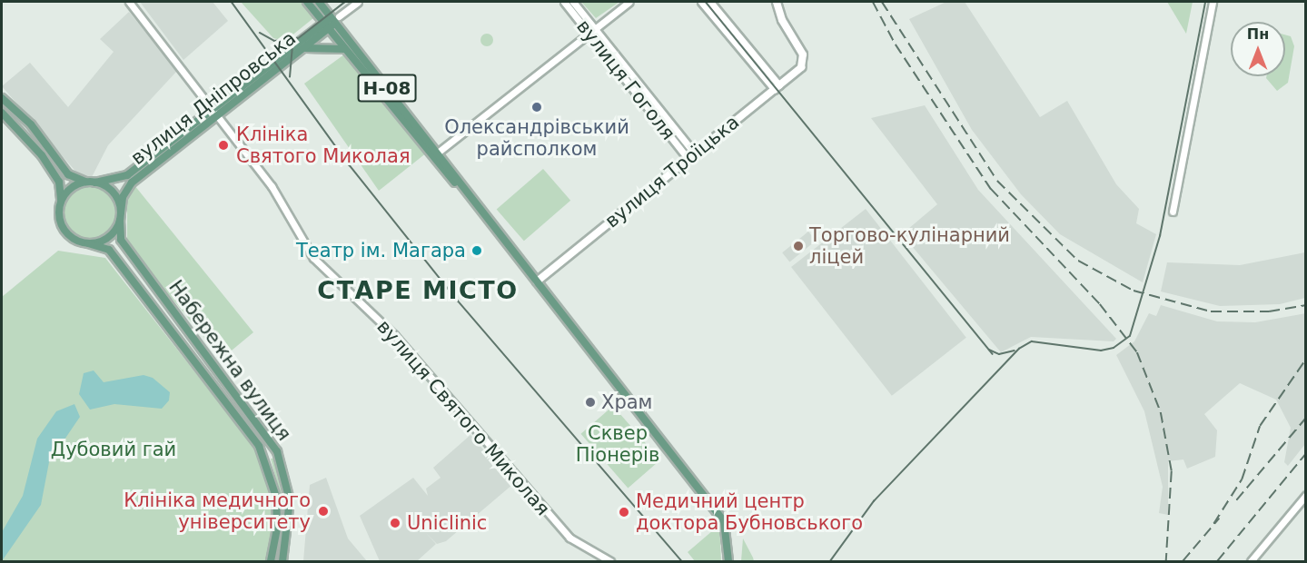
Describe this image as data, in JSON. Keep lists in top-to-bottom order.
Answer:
{
  "streets": {
    "main road": [
      "Н-08",
      "вулиця Дніпровська",
      "вулиця Троїцька",
      "Набережна вулиця"
    ],
    "street": ["вулиця Гоголя", "вулиця Святого Миколая"]
  },
  "crossings": [
    ["вулиця Гоголя", "вулиця Троїцька"],
    ["Н-08", "вулиця Дніпровська"],
    ["Н-08", "вулиця Троїцька"],
    ["вулиця Дніпровська", "Набережна вулиця"],
    ["вулиця Дніпровська", "вулиця Святого Миколая"]
  ],
  "districts": ["СТАРЕ МІСТО"],
  "parks": ["Сквер Піонерів", "Дубовий гай"],
  "places": [
    "Олександрівський райсполком",
    "Клініка Святого Миколая",
    "Торгово-кулінарний ліцей",
    "Театр ім. Магара",
    "Храм",
    "Клініка медичного університету",
    "Медичний центр доктора Бубновського",
    "Uniclinic"
  ],
  "north": "top"
}
